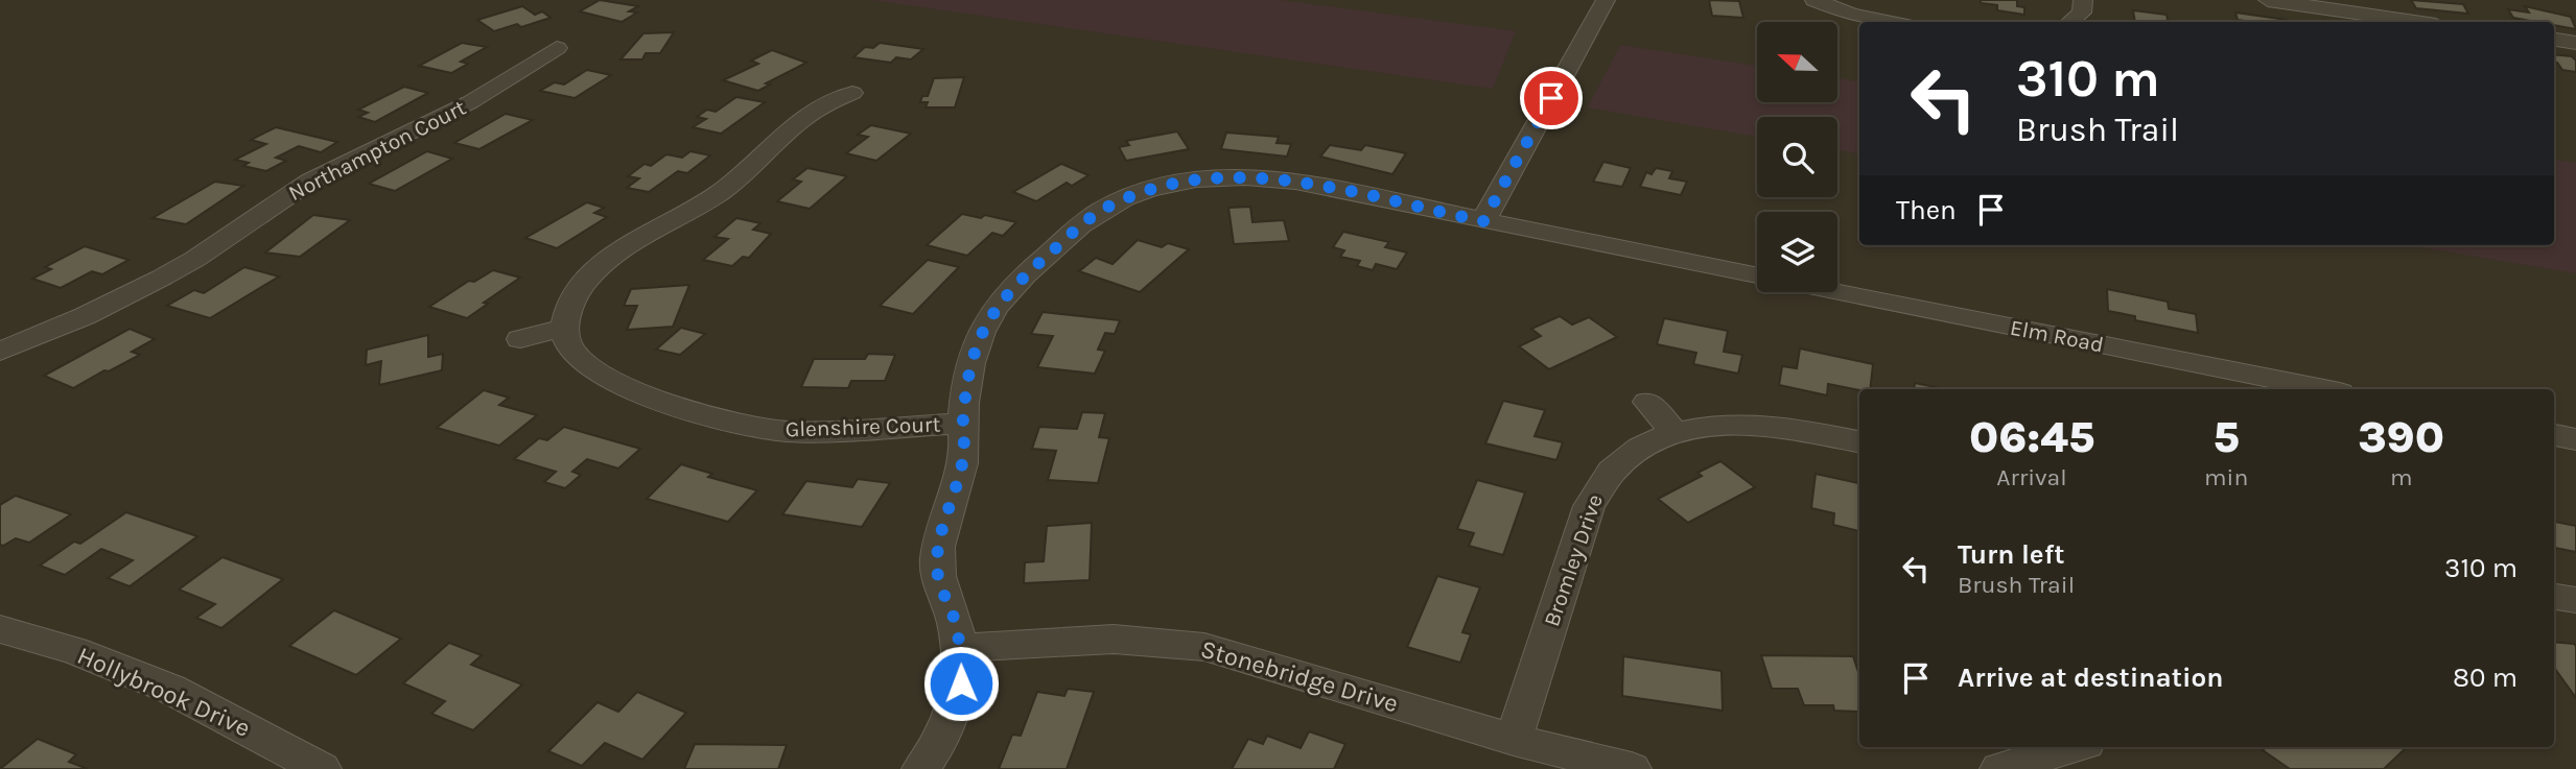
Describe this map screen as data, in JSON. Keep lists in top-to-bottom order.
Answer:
{
  "streets": {
    "street": [
      "Northampton Court",
      "Elm Road",
      "Glenshire Court",
      "Bromley Drive",
      "Stonebridge Drive",
      "Hollybrook Drive"
    ]
  },
  "crossings": [
    ["Elm Road", "Glenshire Court"],
    ["Elm Road", "Stonebridge Drive"],
    ["Bromley Drive", "Stonebridge Drive"]
  ],
  "north": "left",
  "page": {
    "turn": ["310 m", "Brush Trail"],
    "then": "Then",
    "eta": [
      "06:45",
      "Arrival",
      "5",
      "min",
      "390",
      "m"
    ],
    "list": [
      {
        "name": "Turn left",
        "note": "Brush Trail",
        "value": "310 m"
      },
      {
        "name": "Arrive at destination",
        "value": "80 m"
      }
    ]
  }
}
